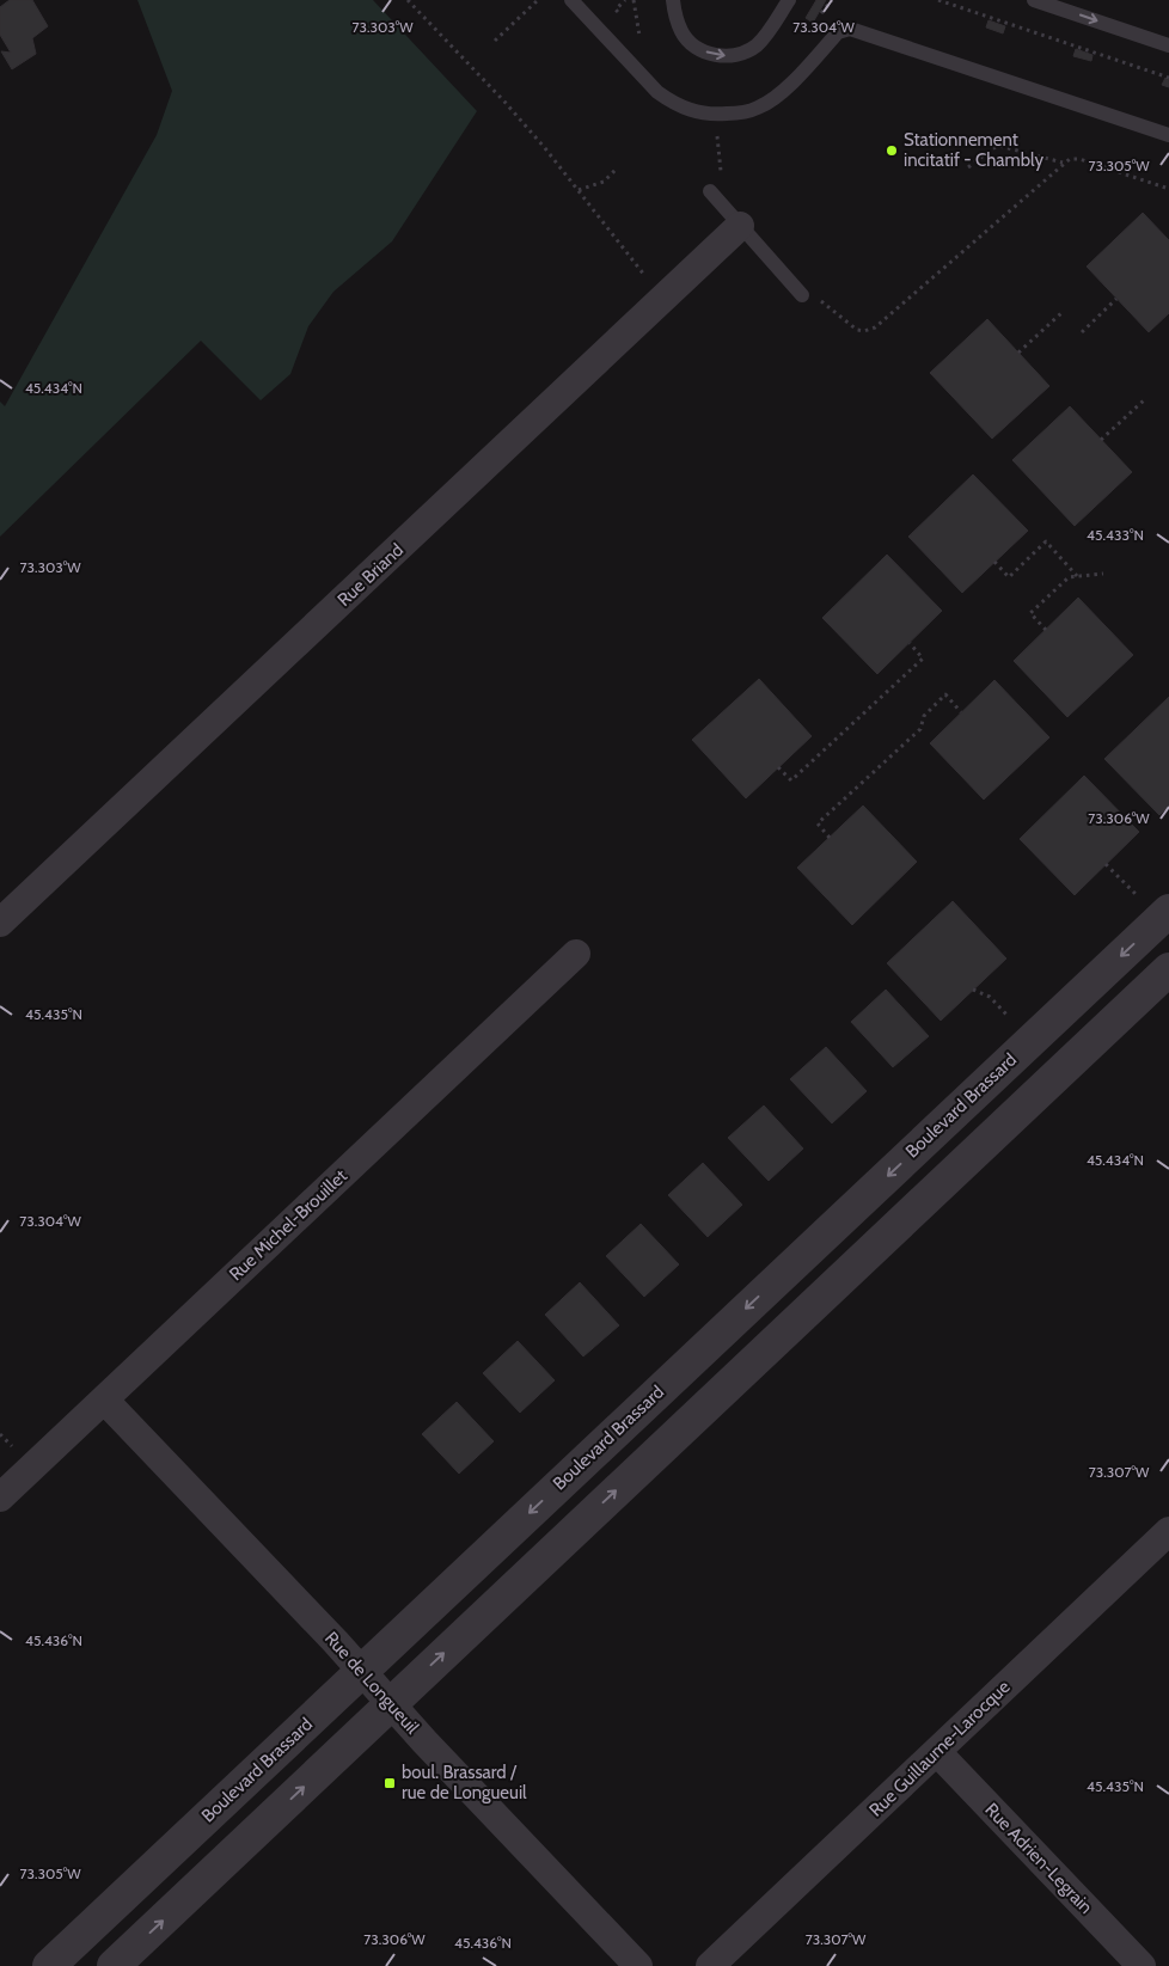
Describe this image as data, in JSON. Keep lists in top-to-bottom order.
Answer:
{
  "streets": {
    "street": [
      "Rue Briand",
      "Boulevard Brassard",
      "Rue Michel-Brouillet",
      "Rue de Longueuil",
      "Rue Guillaume-Larocque",
      "Rue Adrien-Legrain"
    ]
  },
  "crossings": [
    ["Boulevard Brassard", "Rue de Longueuil"],
    ["Rue Michel-Brouillet", "Rue de Longueuil"],
    ["Rue Guillaume-Larocque", "Rue Adrien-Legrain"]
  ],
  "places": {
    "other": ["Stationnement incitatif - Chambly"],
    "transit": ["boul. Brassard / rue de Longueuil"]
  },
  "coordinates": [
    "73.303°W",
    "73.304°W",
    "73.305°W",
    "45.434°N",
    "45.433°N",
    "73.306°W",
    "45.435°N",
    "73.307°W",
    "45.436°N"
  ]
}
